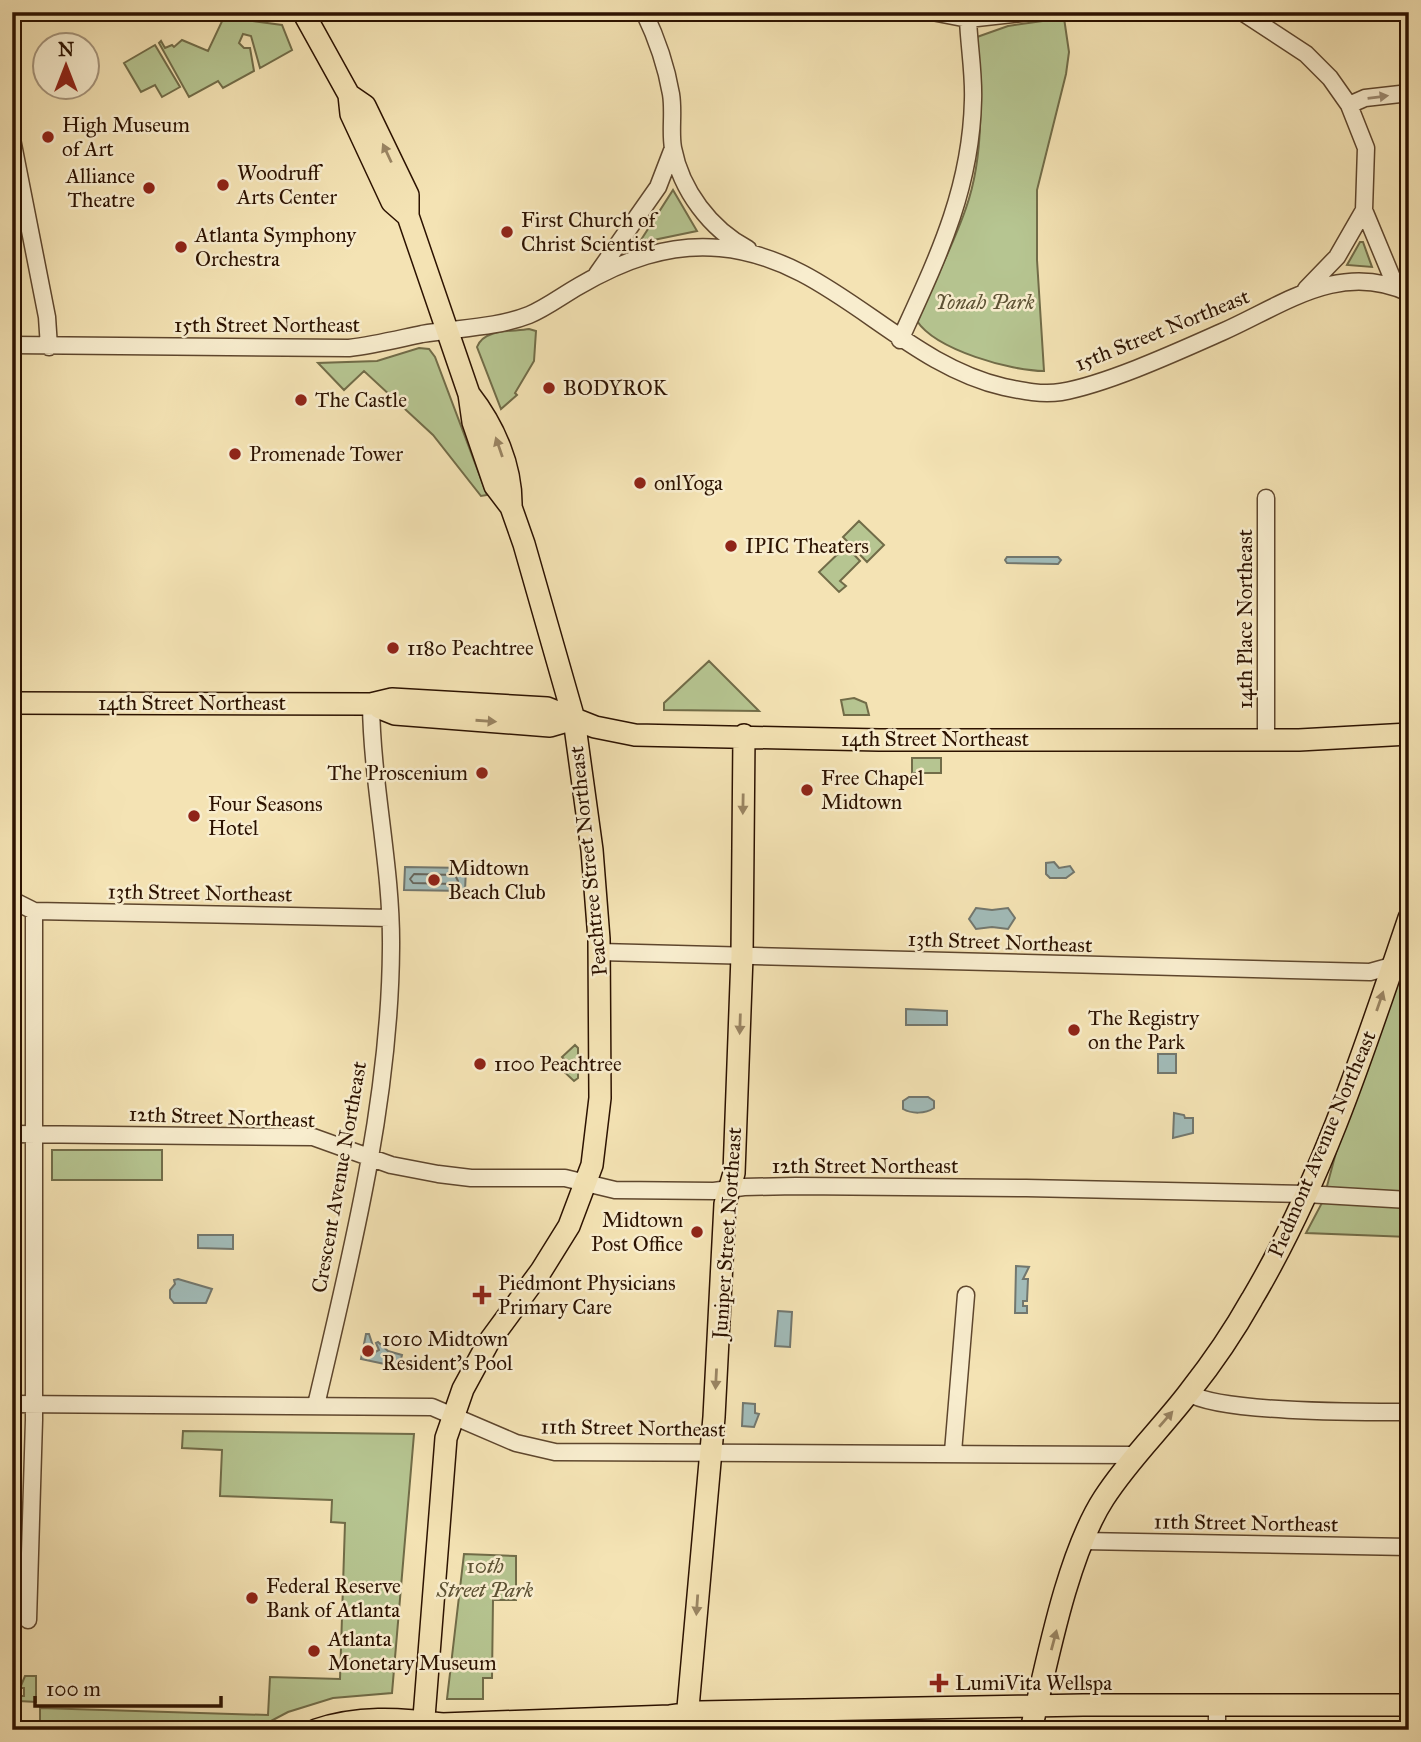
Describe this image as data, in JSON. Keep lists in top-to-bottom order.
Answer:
{
  "streets": {
    "main road": [
      "14th Street Northeast",
      "Peachtree Street Northeast",
      "Piedmont Avenue Northeast",
      "Juniper Street Northeast"
    ],
    "street": [
      "15th Street Northeast",
      "14th Place Northeast",
      "13th Street Northeast",
      "12th Street Northeast",
      "Crescent Avenue Northeast",
      "11th Street Northeast"
    ]
  },
  "crossings": [
    ["15th Street Northeast", "Peachtree Street Northeast"],
    ["14th Place Northeast", "14th Street Northeast"],
    ["14th Street Northeast", "Peachtree Street Northeast"],
    ["14th Street Northeast", "Crescent Avenue Northeast"],
    ["14th Street Northeast", "Juniper Street Northeast"],
    ["Peachtree Street Northeast", "13th Street Northeast"],
    ["Peachtree Street Northeast", "12th Street Northeast"],
    ["Peachtree Street Northeast", "11th Street Northeast"],
    ["13th Street Northeast", "Piedmont Avenue Northeast"],
    ["13th Street Northeast", "Crescent Avenue Northeast"],
    ["13th Street Northeast", "Juniper Street Northeast"],
    ["12th Street Northeast", "Piedmont Avenue Northeast"],
    ["12th Street Northeast", "Crescent Avenue Northeast"],
    ["12th Street Northeast", "Juniper Street Northeast"],
    ["Piedmont Avenue Northeast", "11th Street Northeast"],
    ["Crescent Avenue Northeast", "11th Street Northeast"],
    ["Juniper Street Northeast", "11th Street Northeast"]
  ],
  "one_way": ["Piedmont Avenue Northeast", "Juniper Street Northeast"],
  "parks": ["Yonah Park", "10th Street Park"],
  "places": {
    "other": [
      "High Museum of Art",
      "Woodruff Arts Center",
      "Alliance Theatre",
      "First Church of Christ Scientist",
      "Atlanta Symphony Orchestra",
      "BODYROK",
      "The Castle",
      "Promenade Tower",
      "onlYoga",
      "IPIC Theaters",
      "1180 Peachtree",
      "The Proscenium",
      "Free Chapel Midtown",
      "Four Seasons Hotel",
      "Midtown Beach Club",
      "The Registry on the Park",
      "1100 Peachtree",
      "Midtown Post Office",
      "1010 Midtown Resident's Pool",
      "Federal Reserve Bank of Atlanta",
      "Atlanta Monetary Museum"
    ],
    "health": ["Piedmont Physicians Primary Care", "LumiVita Wellspa"]
  },
  "scale_bar": "100 m",
  "north": "top"
}
